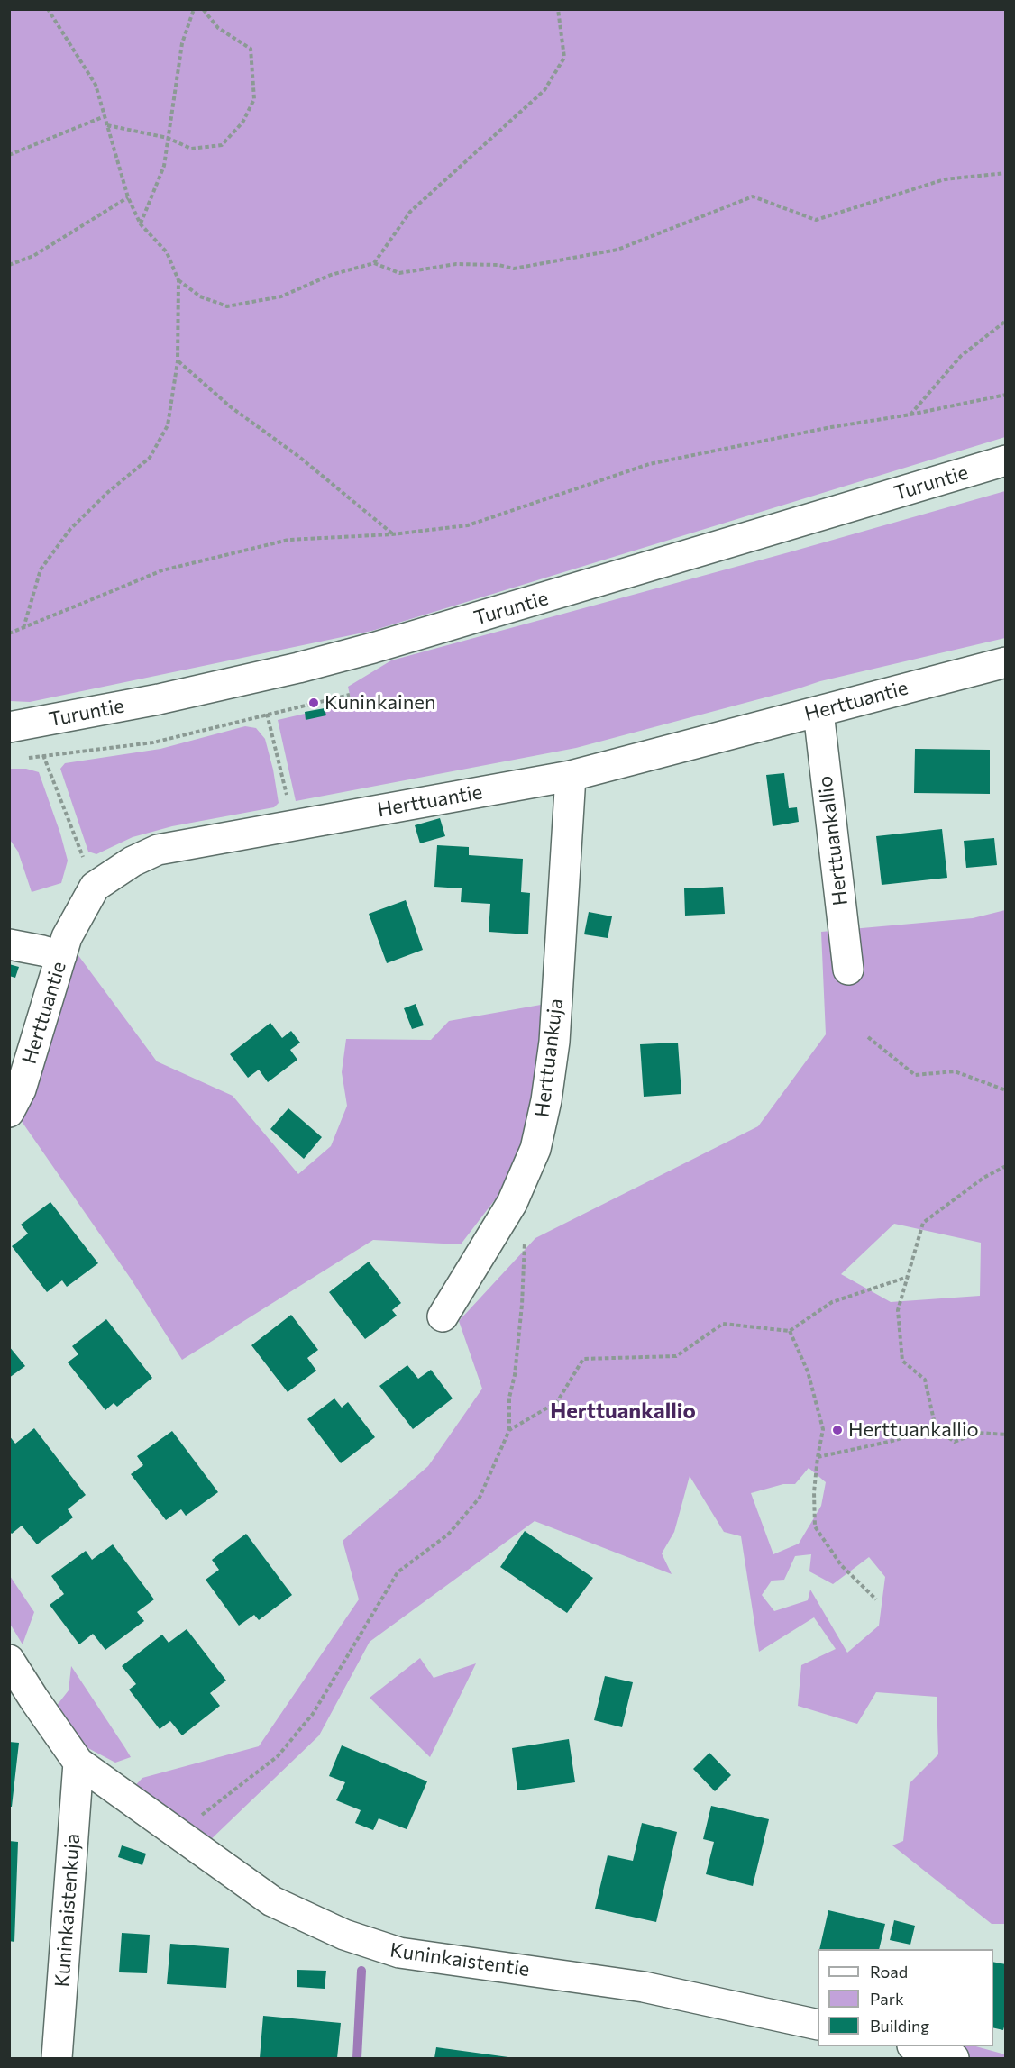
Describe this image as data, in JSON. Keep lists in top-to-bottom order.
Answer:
{
  "streets": {
    "street": [
      "Turuntie",
      "Herttuantie",
      "Herttuankallio",
      "Herttuankuja",
      "Kuninkaistenkuja",
      "Kuninkaistentie"
    ]
  },
  "crossings": [
    ["Herttuantie", "Herttuankallio"],
    ["Herttuantie", "Herttuankuja"],
    ["Kuninkaistenkuja", "Kuninkaistentie"]
  ],
  "districts": ["Herttuankallio"],
  "places": ["Kuninkainen", "Herttuankallio"],
  "legend": ["Road", "Park", "Building"]
}
